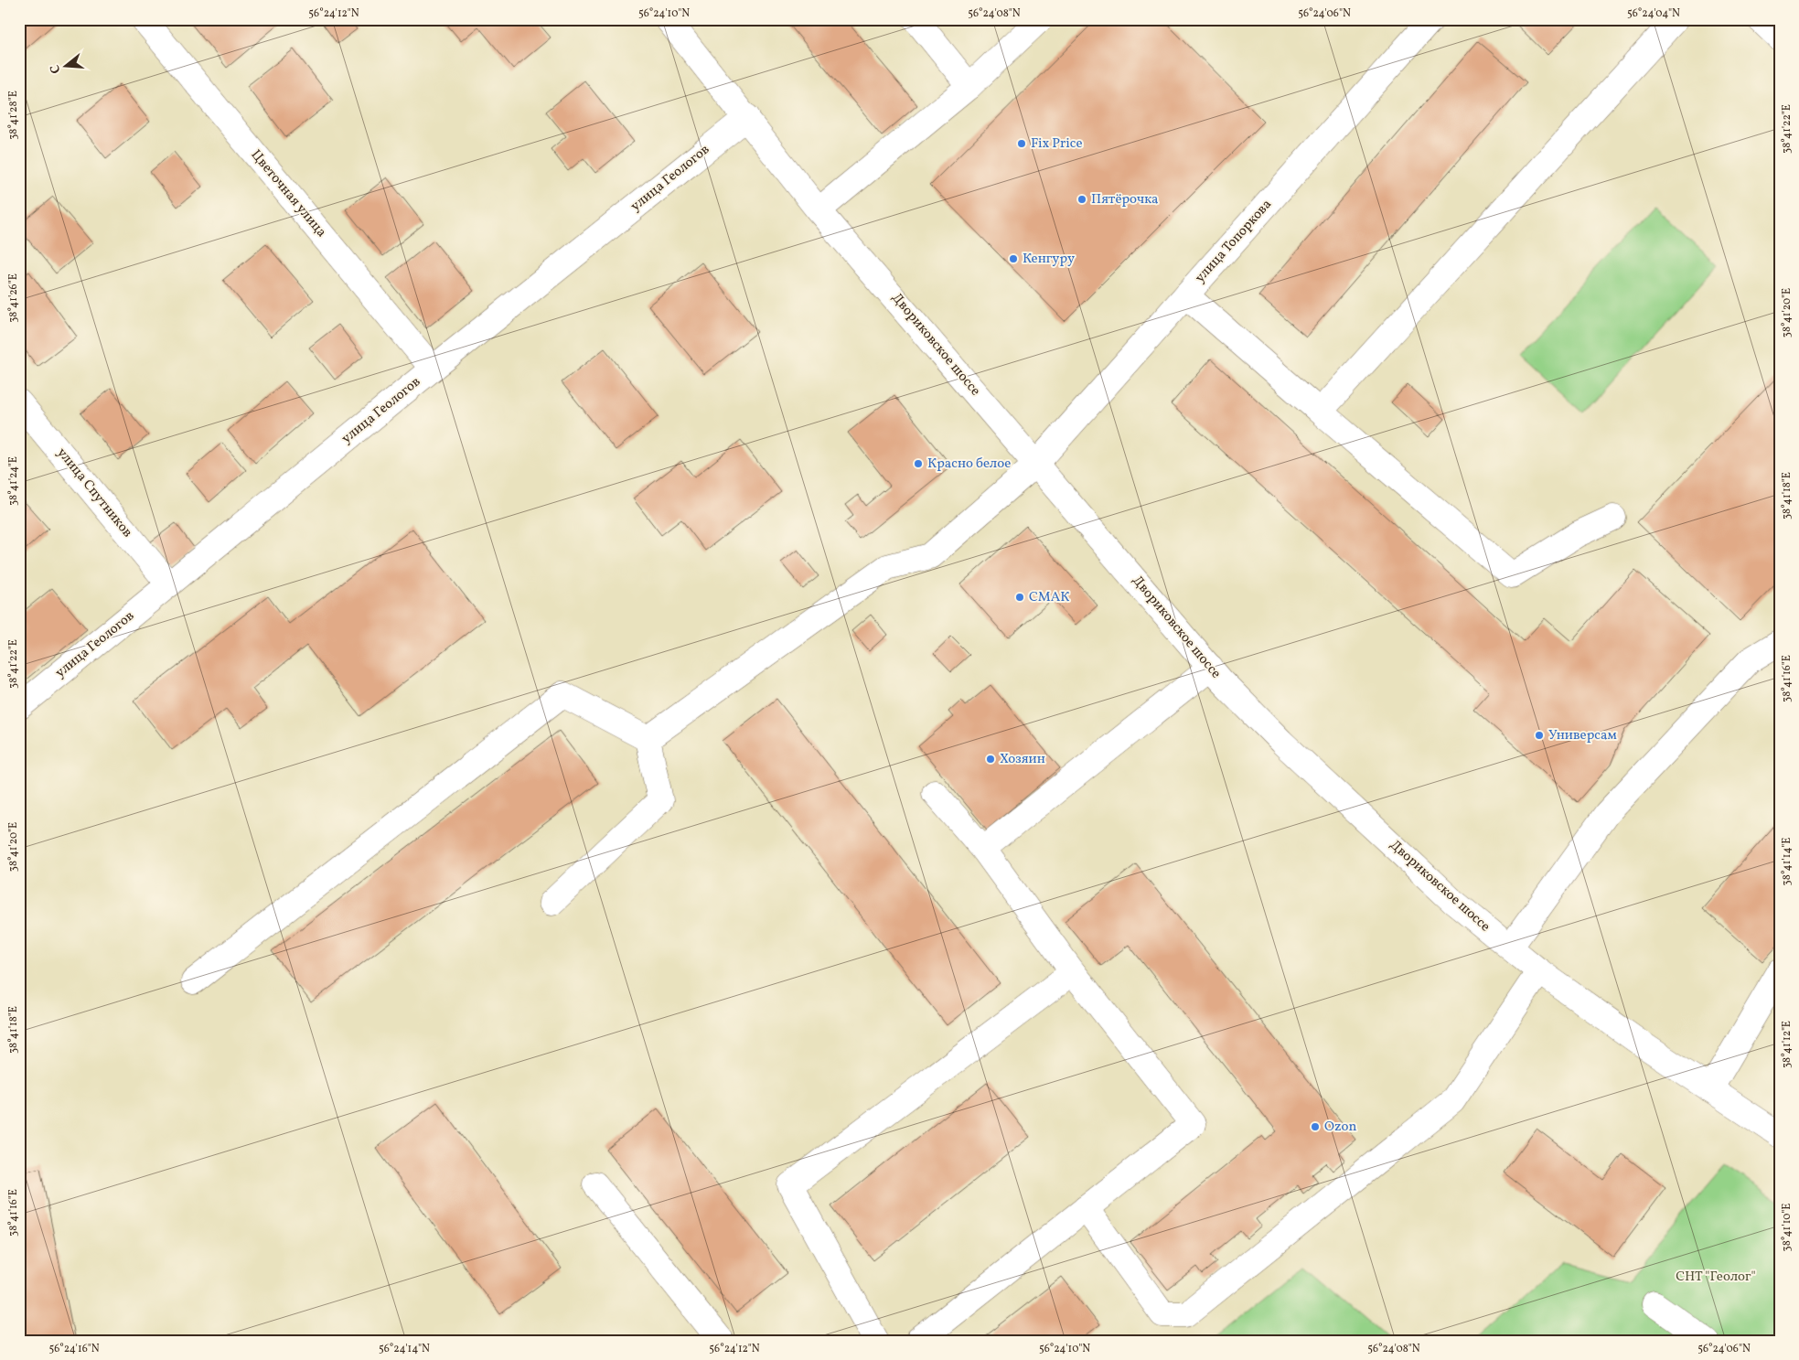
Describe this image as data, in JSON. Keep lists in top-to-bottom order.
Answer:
{
  "streets": {
    "street": [
      "улица Геологов",
      "Цветочная улица",
      "улица Топоркова",
      "Двориковское шоссе",
      "улица Спутников"
    ]
  },
  "crossings": [
    ["улица Геологов", "Цветочная улица"],
    ["улица Геологов", "Двориковское шоссе"],
    ["улица Геологов", "улица Спутников"],
    ["улица Топоркова", "Двориковское шоссе"]
  ],
  "parks": ["СНТ \"Геолог\""],
  "places": [
    "Fix Price",
    "Пятёрочка",
    "Кенгуру",
    "Красно белое",
    "СМАК",
    "Универсам",
    "Хозяин",
    "Ozon"
  ],
  "north": "left",
  "coordinates": [
    "56°24'12\"N",
    "56°24'10\"N",
    "56°24'08\"N",
    "56°24'06\"N",
    "56°24'04\"N",
    "38°41'28\"E",
    "38°41'22\"E",
    "38°41'26\"E",
    "38°41'20\"E",
    "38°41'24\"E",
    "38°41'18\"E",
    "38°41'16\"E",
    "38°41'14\"E",
    "38°41'12\"E",
    "38°41'10\"E",
    "56°24'16\"N",
    "56°24'14\"N"
  ]
}
